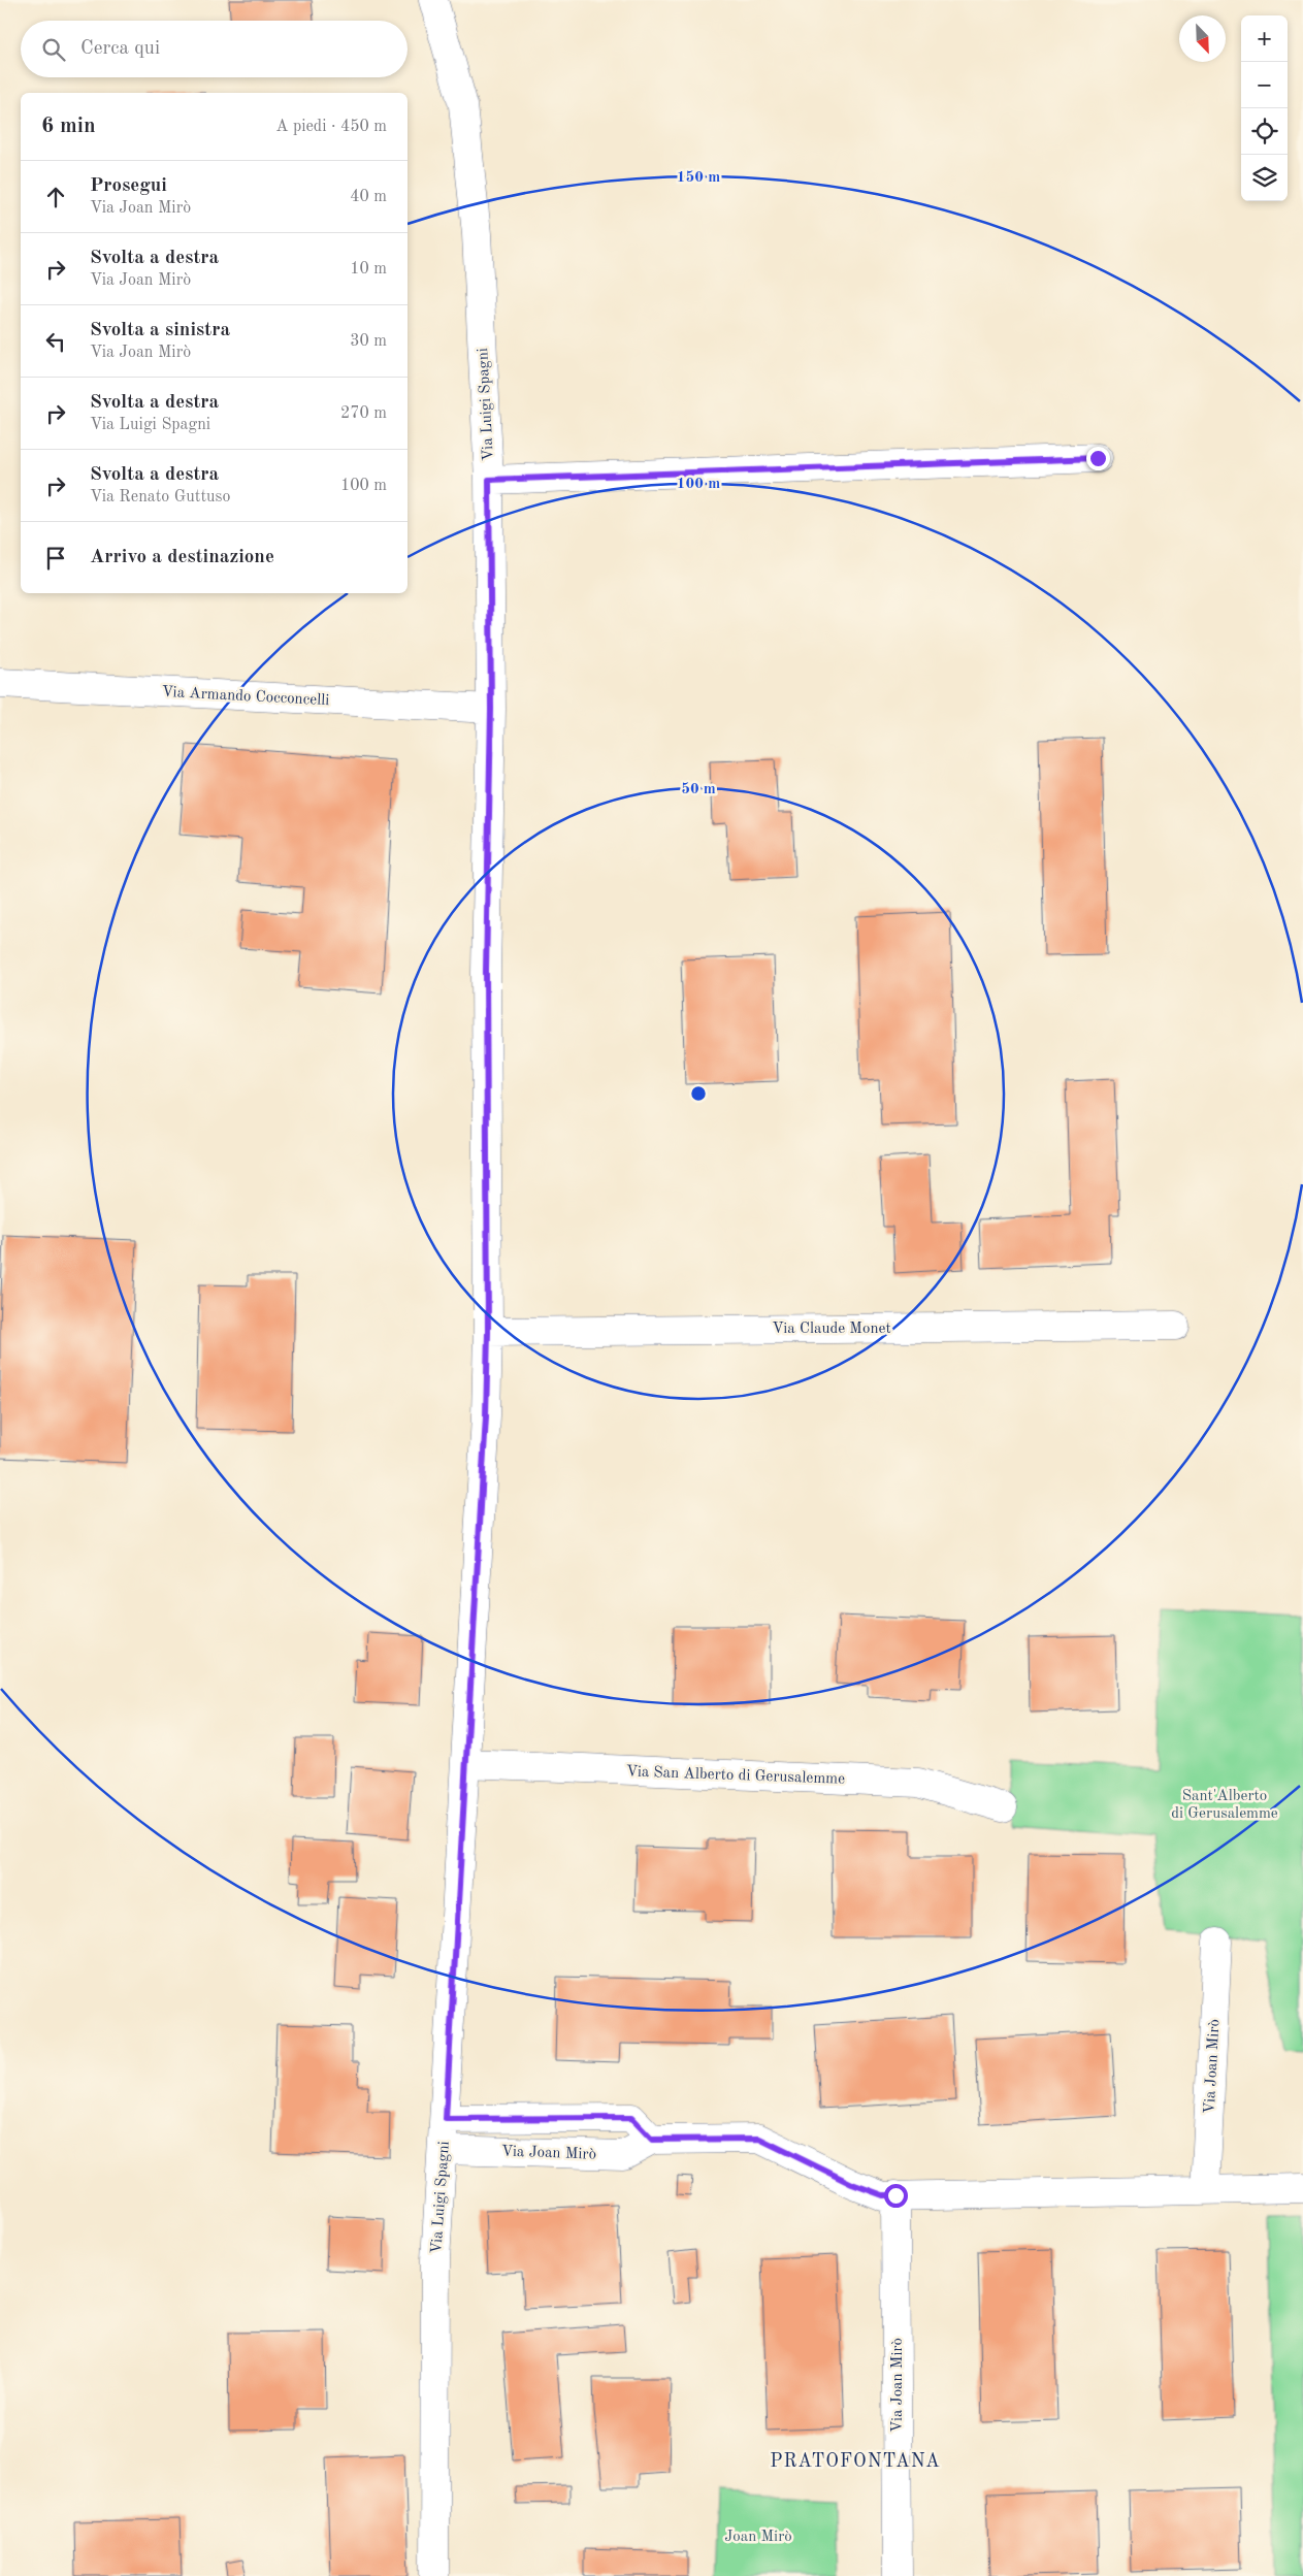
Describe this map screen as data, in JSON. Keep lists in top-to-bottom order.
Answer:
{
  "streets": {
    "street": [
      "Via Luigi Spagni",
      "Via Armando Cocconcelli",
      "Via Claude Monet",
      "Via San Alberto di Gerusalemme",
      "Via Joan Mirò"
    ]
  },
  "crossings": [
    ["Via Luigi Spagni", "Via Armando Cocconcelli"],
    ["Via Luigi Spagni", "Via Claude Monet"],
    ["Via Luigi Spagni", "Via San Alberto di Gerusalemme"],
    ["Via Luigi Spagni", "Via Joan Mirò"]
  ],
  "districts": ["PRATOFONTANA"],
  "parks": ["Sant'Alberto di Gerusalemme", "Joan Mirò"],
  "north": "bottom right",
  "page": {
    "map_buttons": ["+", "−"],
    "search": "Cerca qui",
    "heading": ["6 min", "A piedi · 450 m"],
    "list": [
      ["Prosegui", "Via Joan Mirò", "40 m"],
      ["Svolta a destra", "Via Joan Mirò", "10 m"],
      ["Svolta a sinistra", "Via Joan Mirò", "30 m"],
      ["Svolta a destra", "Via Luigi Spagni", "270 m"],
      ["Svolta a destra", "Via Renato Guttuso", "100 m"],
      "Arrivo a destinazione"
    ]
  },
  "rings": ["150 m", "100 m", "50 m"]
}
